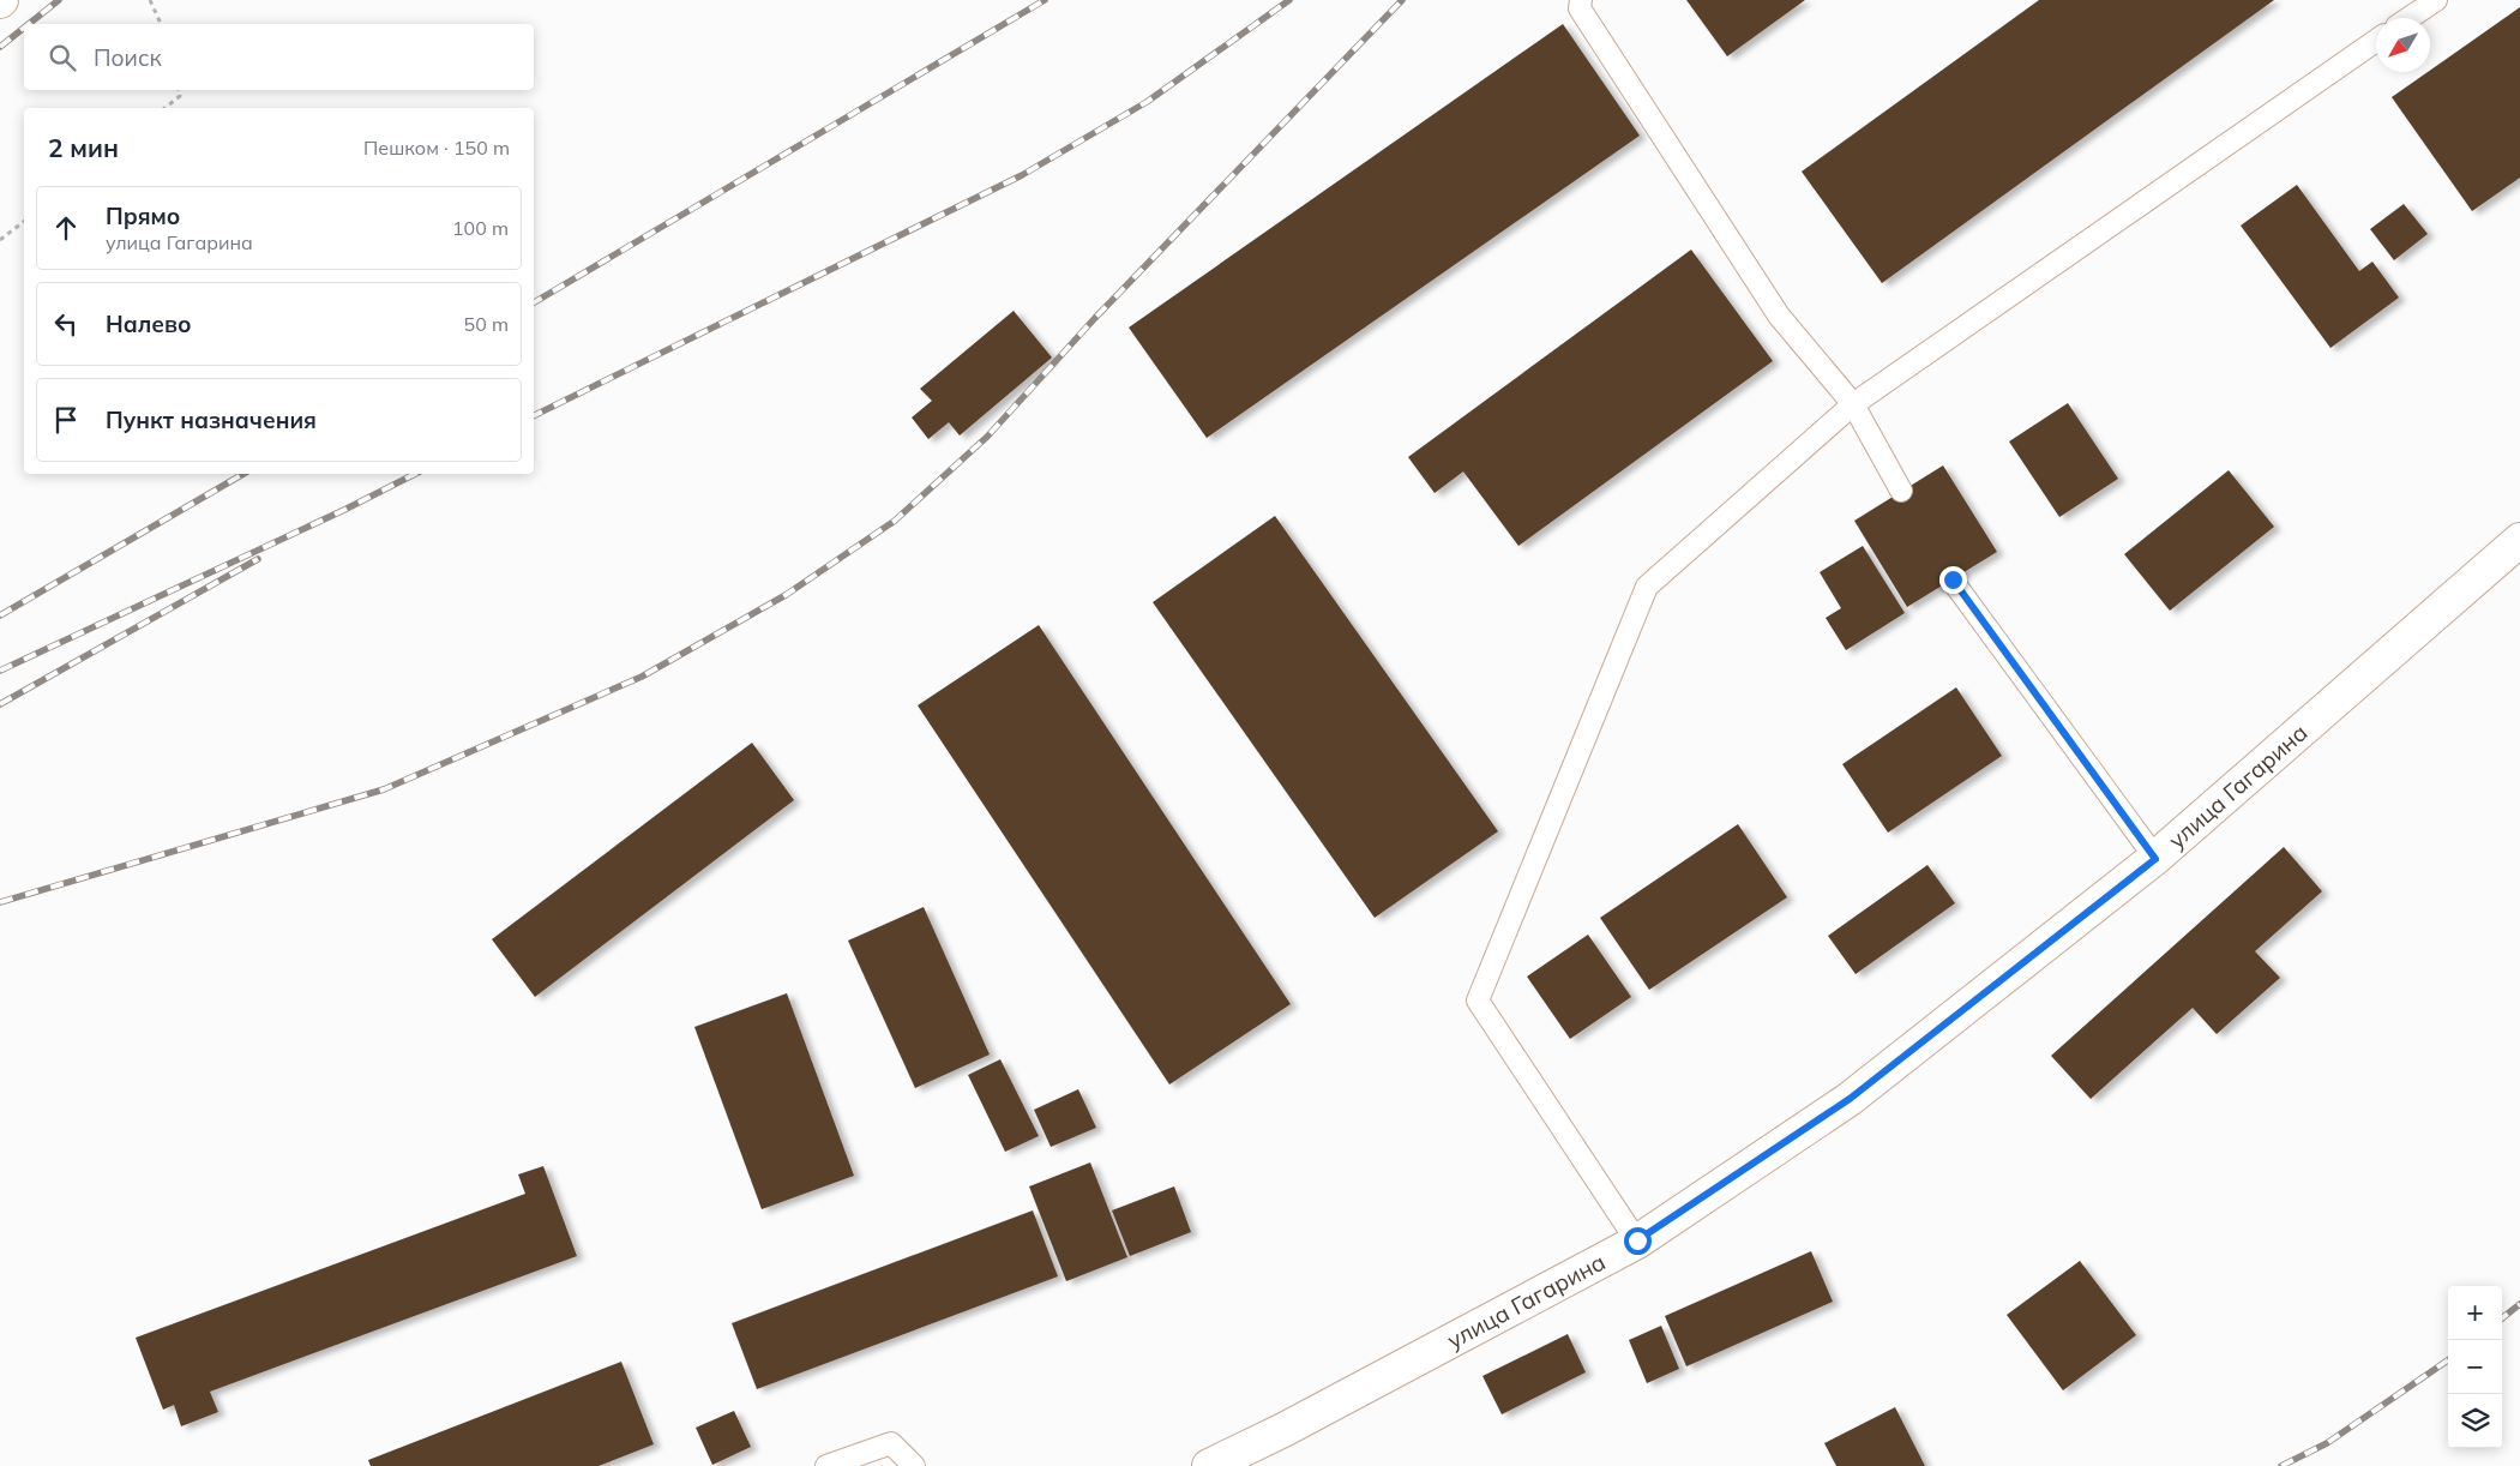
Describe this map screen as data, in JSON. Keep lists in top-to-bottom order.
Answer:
{
  "streets": {
    "street": ["улица Гагарина"]
  },
  "north": "bottom left",
  "page": {
    "search": "Поиск",
    "heading": ["2 мин", "Пешком · 150 m"],
    "list": [
      ["Прямо", "улица Гагарина", "100 m"],
      ["Налево", "50 m"],
      "Пункт назначения"
    ],
    "map_buttons": ["+", "−"]
  }
}
